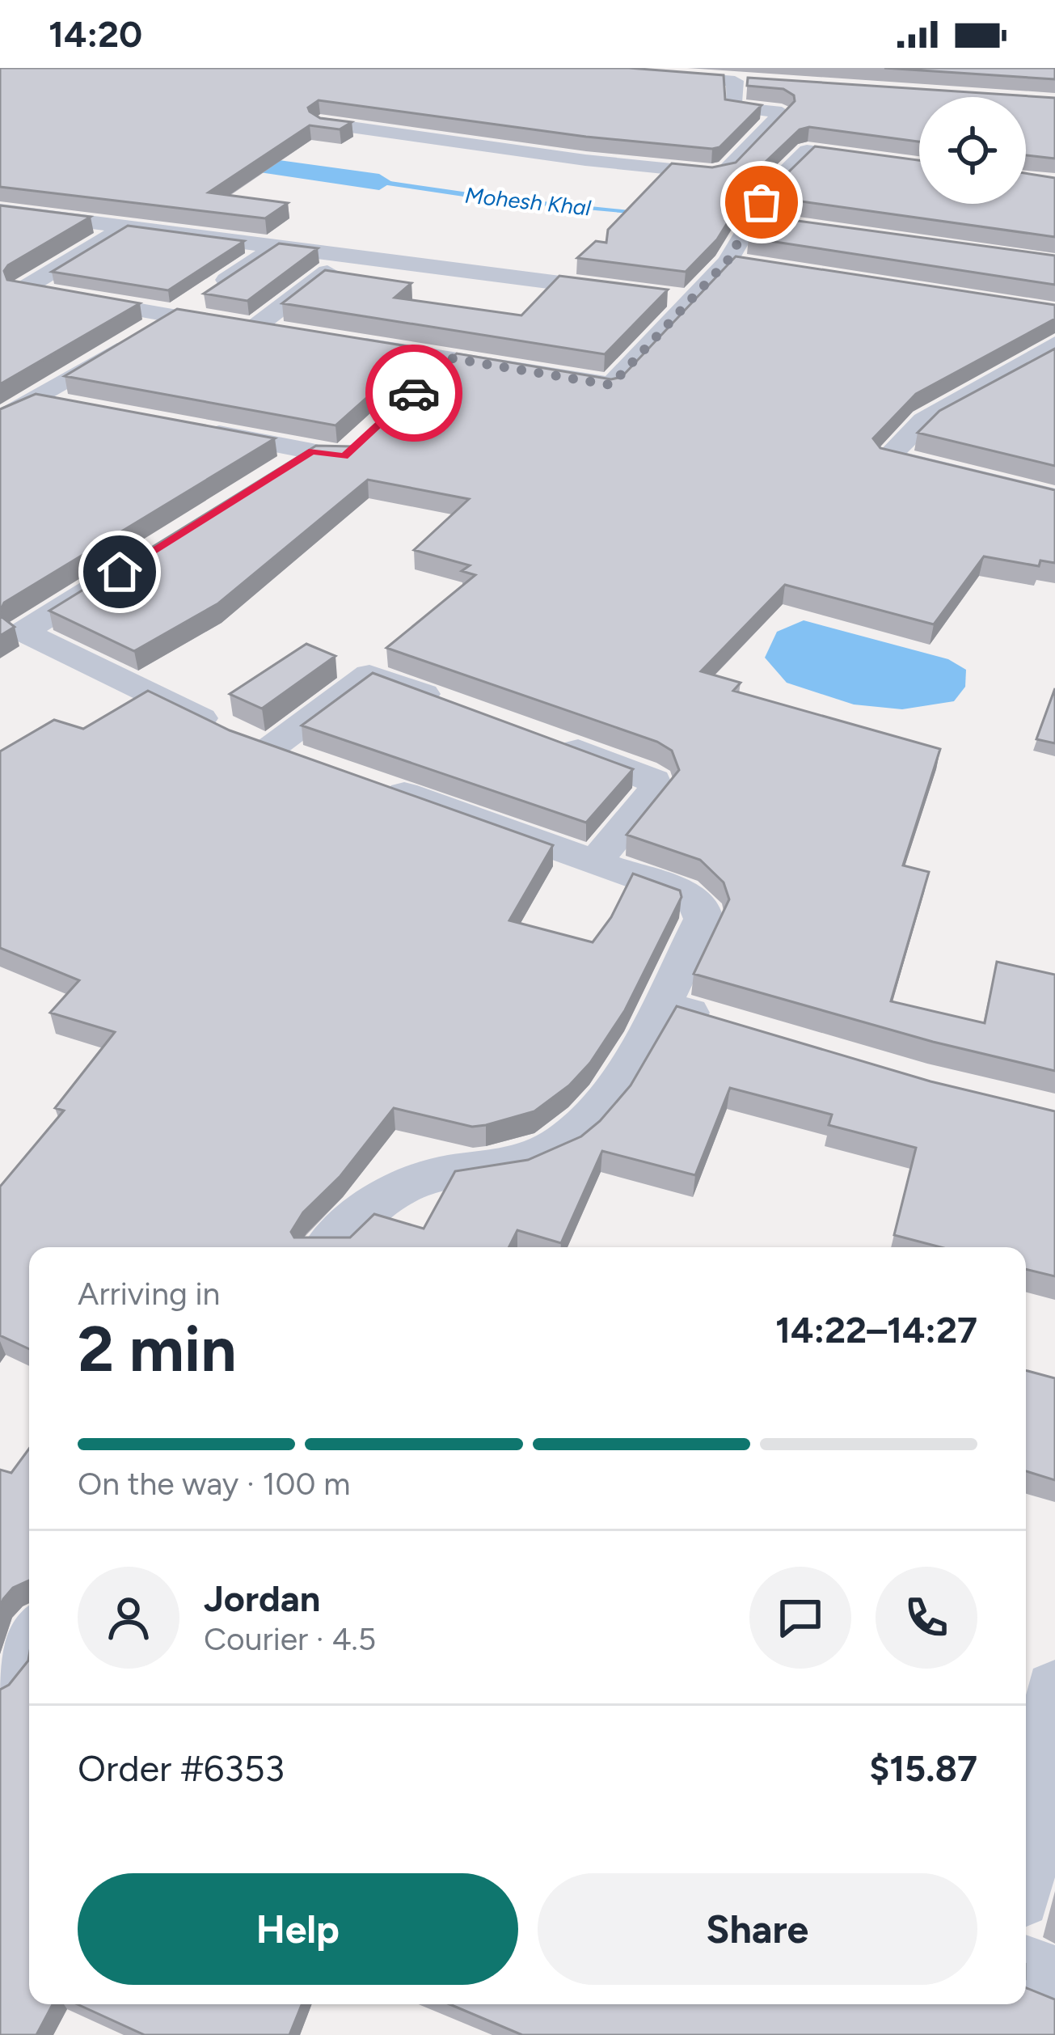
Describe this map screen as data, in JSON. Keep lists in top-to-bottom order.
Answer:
{
  "water": ["Mohesh Khal"],
  "page": {
    "status": "14:20",
    "heading": ["2 min", "Arriving in", "14:22–14:27"],
    "panel": [
      "Jordan",
      "Courier · 4.5",
      "Order #6353",
      "$15.87"
    ],
    "bar": "On the way · 100 m",
    "buttons": ["Help", "Share"]
  }
}
